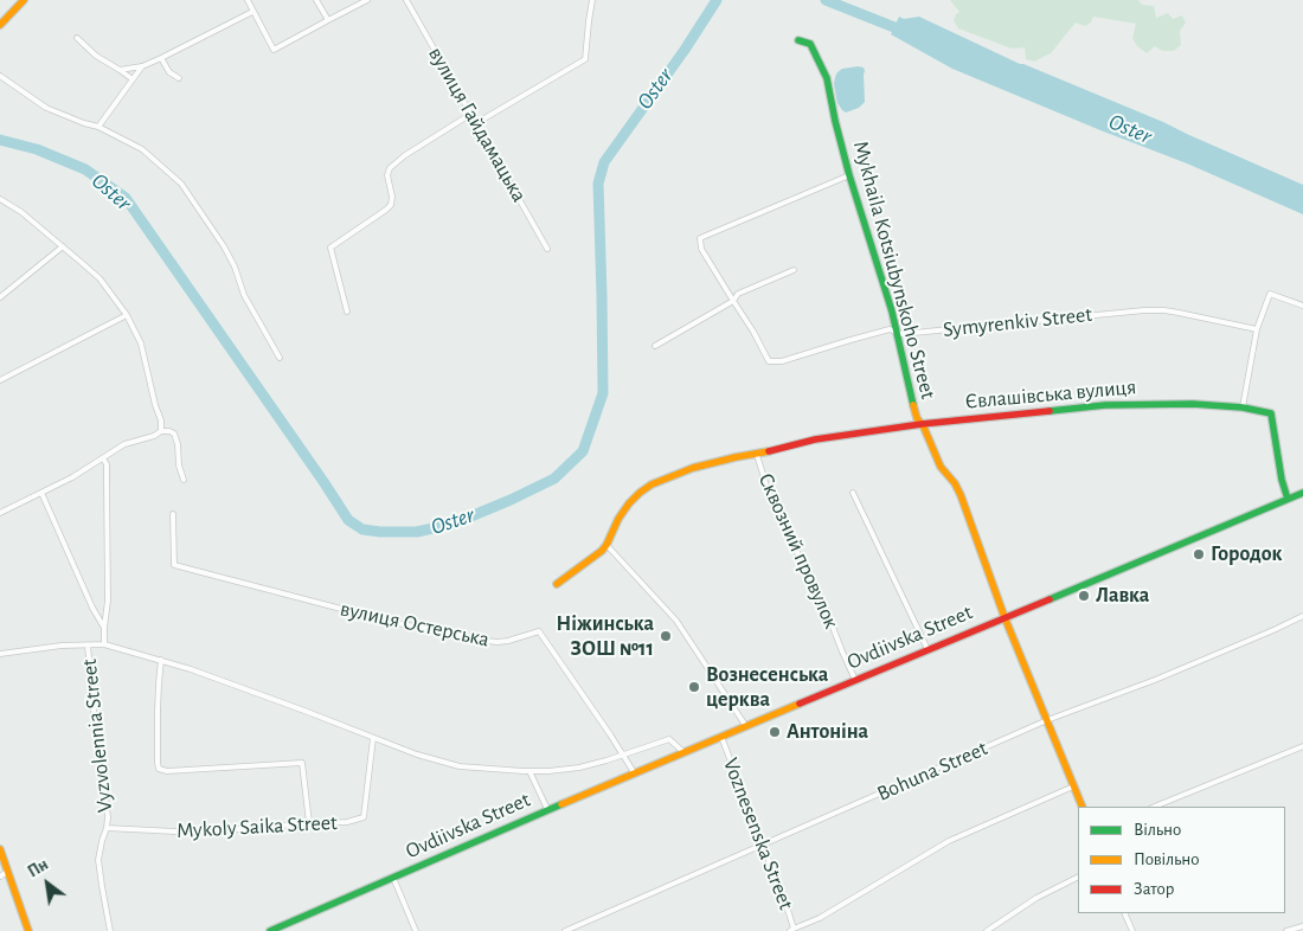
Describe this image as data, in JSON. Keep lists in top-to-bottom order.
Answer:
{
  "streets": {
    "street": [
      "вулиця Гайдамацька",
      "Mykhaila Kotsiubynskoho Street",
      "Symyrenkiv Street",
      "Євлашівська вулиця",
      "Сквозний провулок",
      "вулиця Остерська",
      "Ovdiivska Street",
      "Vyzvolennia Street",
      "Bohuna Street",
      "Mykoly Saika Street",
      "Voznesenska Street"
    ]
  },
  "crossings": [
    ["Mykhaila Kotsiubynskoho Street", "Symyrenkiv Street"],
    ["Mykhaila Kotsiubynskoho Street", "Євлашівська вулиця"],
    ["Mykhaila Kotsiubynskoho Street", "Ovdiivska Street"],
    ["Mykhaila Kotsiubynskoho Street", "Bohuna Street"],
    ["Євлашівська вулиця", "Сквозний провулок"],
    ["Євлашівська вулиця", "Ovdiivska Street"],
    ["Сквозний провулок", "Ovdiivska Street"],
    ["вулиця Остерська", "Ovdiivska Street"],
    ["Ovdiivska Street", "Voznesenska Street"],
    ["Vyzvolennia Street", "Mykoly Saika Street"],
    ["Bohuna Street", "Voznesenska Street"]
  ],
  "water": ["Oster"],
  "places": [
    "Городок",
    "Лавка",
    "Ніжинська ЗОШ №11",
    "Вознесенська церква",
    "Антоніна"
  ],
  "legend": ["Вільно", "Повільно", "Затор"],
  "north": "top left"
}
